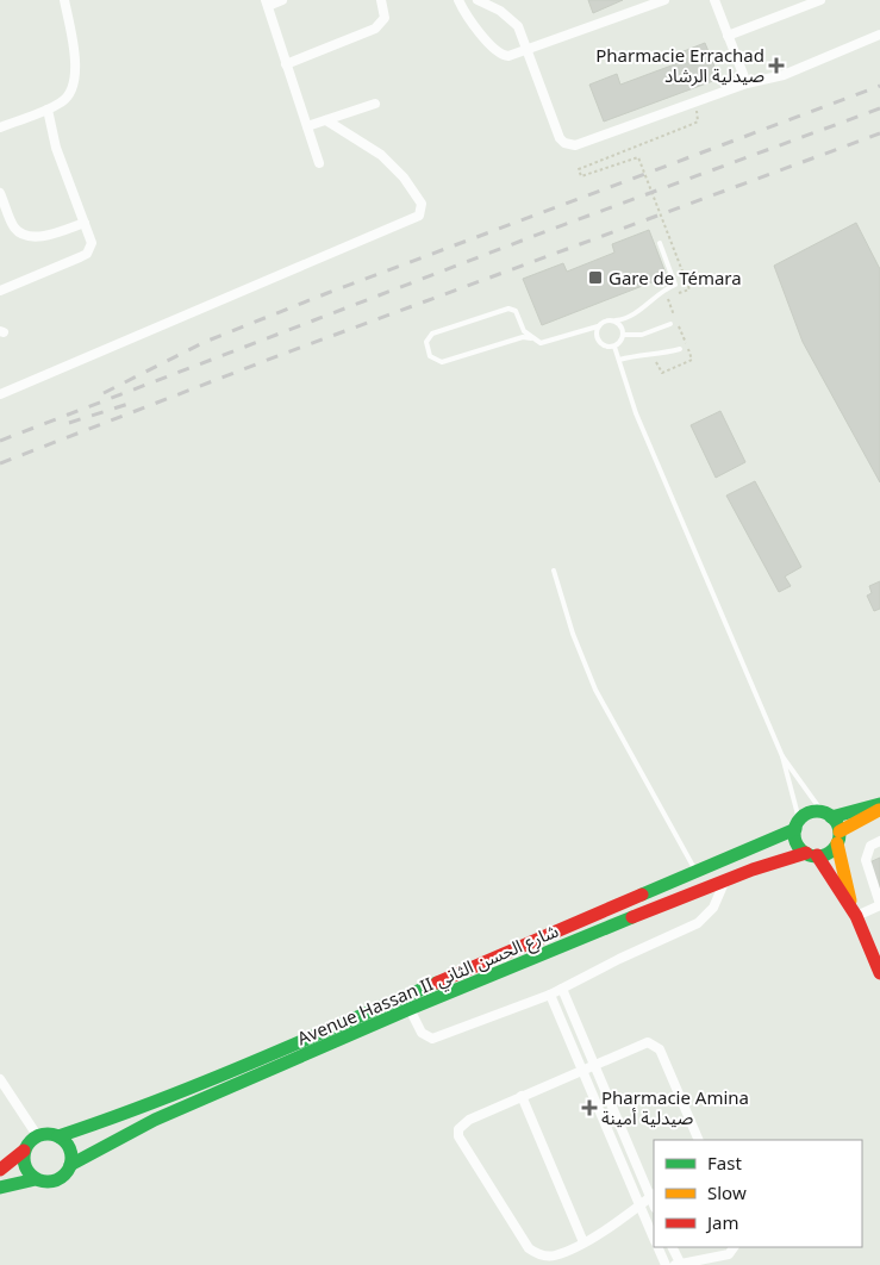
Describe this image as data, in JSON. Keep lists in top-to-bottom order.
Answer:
{
  "streets": {
    "main road": ["Avenue Hassan II شارع الحسن الثاني"]
  },
  "places": {
    "health": ["Pharmacie Errachad صيدلية الرشاد", "Pharmacie Amina صيدلية أمينة"],
    "transit": ["Gare de Témara"]
  },
  "legend": ["Fast", "Slow", "Jam"]
}
